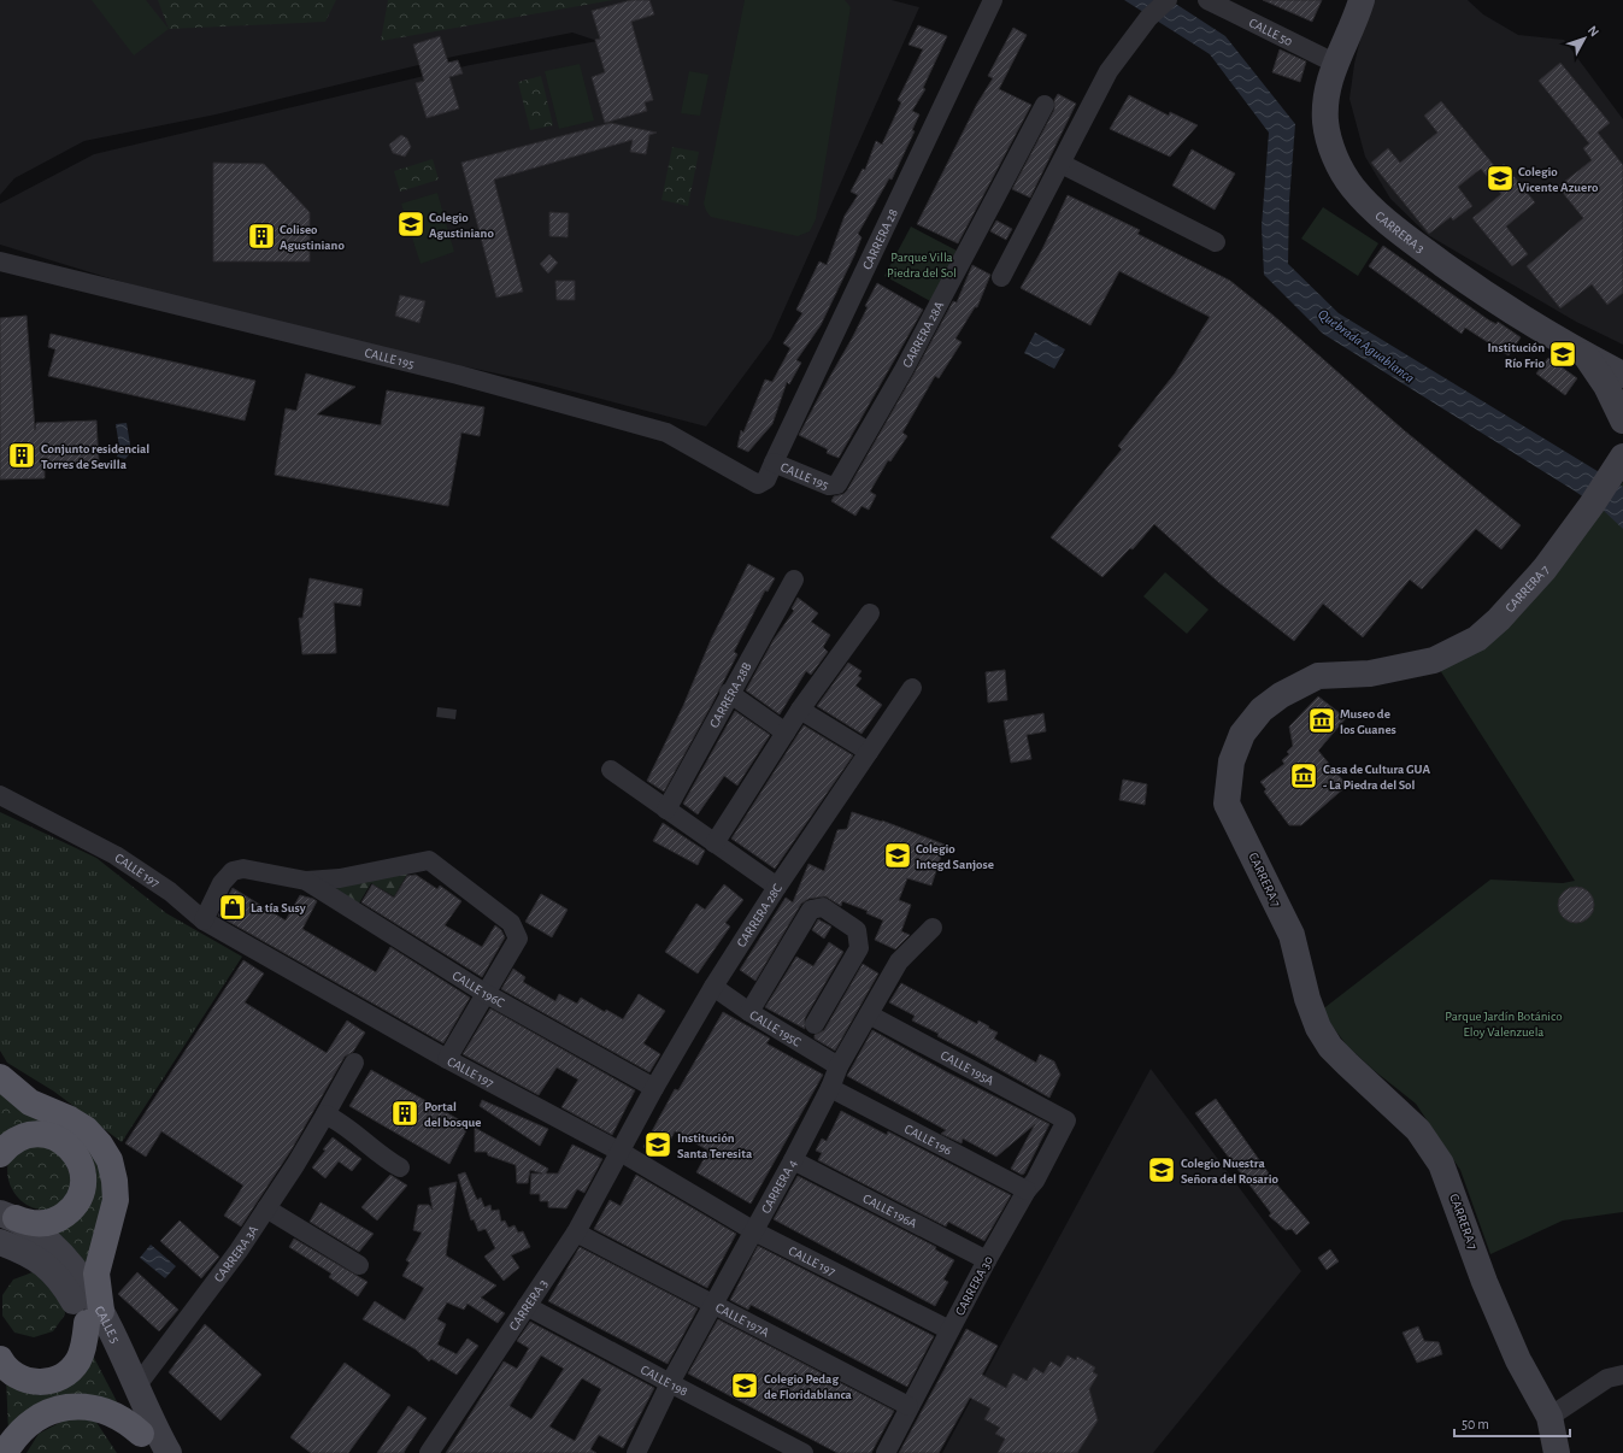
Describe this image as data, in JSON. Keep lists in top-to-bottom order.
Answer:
{
  "streets": {
    "main road": ["CARRERA 3", "CARRERA 7", "CALLE 5"],
    "street": [
      "CALLE 50",
      "CARRERA 28",
      "CARRERA 28A",
      "CALLE 195",
      "CARRERA 28B",
      "CALLE 197",
      "CARRERA 28C",
      "CALLE 196C",
      "CALLE 195C",
      "CALLE 195A",
      "CALLE 196",
      "CARRERA 4",
      "CALLE 196A",
      "CARRERA 3A",
      "CARRERA 30",
      "CALLE 197A",
      "CALLE 198"
    ]
  },
  "crossings": [
    ["CALLE 50", "CARRERA 3"],
    ["CARRERA 3", "CALLE 197"],
    ["CARRERA 3", "CARRERA 28C"],
    ["CARRERA 3", "CALLE 197A"],
    ["CARRERA 3", "CALLE 198"],
    ["CARRERA 28", "CALLE 195"],
    ["CARRERA 28A", "CALLE 195"],
    ["CALLE 197", "CARRERA 28C"],
    ["CALLE 197", "CALLE 196C"],
    ["CALLE 197", "CARRERA 4"],
    ["CALLE 197", "CARRERA 30"],
    ["CARRERA 28C", "CALLE 196C"],
    ["CARRERA 28C", "CALLE 195C"],
    ["CALLE 195C", "CARRERA 4"],
    ["CALLE 195A", "CARRERA 4"],
    ["CALLE 195A", "CARRERA 30"],
    ["CALLE 196", "CARRERA 4"],
    ["CALLE 196", "CARRERA 30"],
    ["CARRERA 4", "CALLE 196A"],
    ["CARRERA 4", "CALLE 197A"],
    ["CARRERA 4", "CALLE 198"],
    ["CALLE 196A", "CARRERA 30"],
    ["CARRERA 3A", "CALLE 5"],
    ["CARRERA 30", "CALLE 197A"]
  ],
  "water": ["Quebrada Aguablanca"],
  "parks": ["Parque Villa Piedra del Sol", "Parque Jardín Botánico Eloy Valenzuela"],
  "places": {
    "school or university": [
      "Colegio Vicente Azuero",
      "Colegio Agustiniano",
      "Institución Río Frio",
      "Colegio Integd Sanjose",
      "Institución Santa Teresita",
      "Colegio Nuestra Señora del Rosario",
      "Colegio Pedag de Floridablanca"
    ],
    "building": ["Coliseo Agustiniano", "Conjunto residencial Torres de Sevilla", "Portal del bosque"],
    "museum": ["Museo de los Guanes", "Casa de Cultura GUA - La Piedra del Sol"],
    "shop": ["La tía Susy"]
  },
  "scale_bar": "50 m",
  "north": "top right"
}
